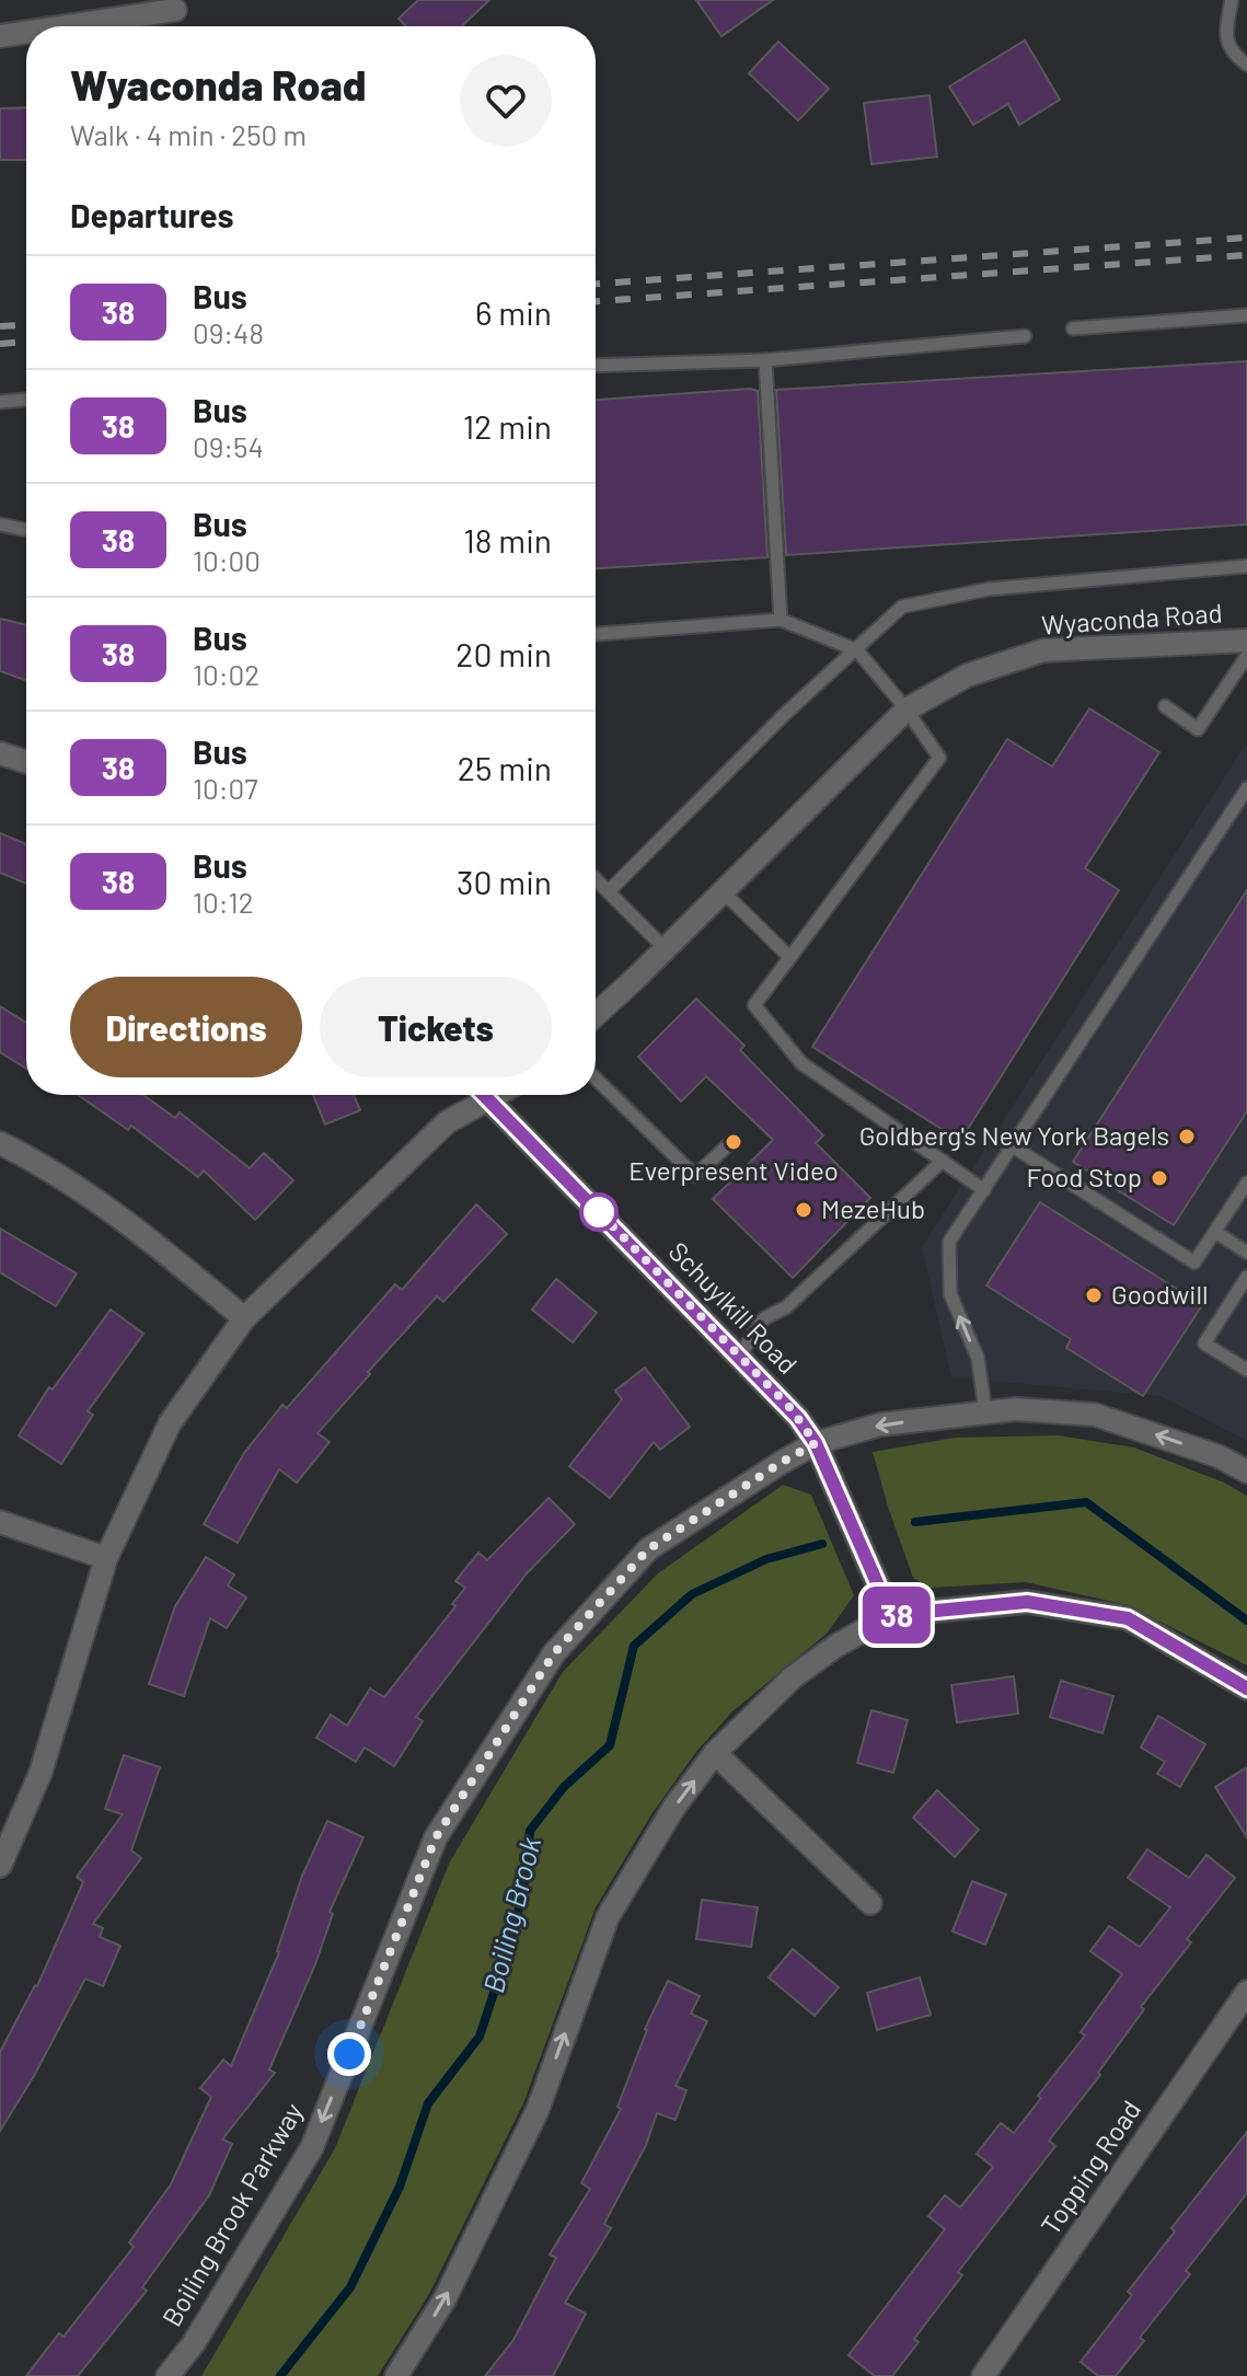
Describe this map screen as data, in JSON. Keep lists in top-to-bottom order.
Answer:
{
  "streets": {
    "street": [
      "Wyaconda Road",
      "Schuylkill Road",
      "Topping Road",
      "Boiling Brook Parkway"
    ]
  },
  "crossings": [
    ["Schuylkill Road", "Boiling Brook Parkway"]
  ],
  "water": ["Boiling Brook"],
  "places": [
    "Goldberg's New York Bagels",
    "Everpresent Video",
    "Food Stop",
    "MezeHub",
    "Goodwill"
  ],
  "lines": ["bus line 38"],
  "page": {
    "on_map": "38",
    "heading": [
      ["Wyaconda Road", "Walk · 4 min · 250 m"],
      "Departures"
    ],
    "list": [
      {
        "mark": "38",
        "name": "Bus",
        "note": "09:48",
        "value": "6 min"
      },
      {
        "mark": "38",
        "name": "Bus",
        "note": "09:54",
        "value": "12 min"
      },
      {
        "mark": "38",
        "name": "Bus",
        "note": "10:00",
        "value": "18 min"
      },
      {
        "mark": "38",
        "name": "Bus",
        "note": "10:02",
        "value": "20 min"
      },
      {
        "mark": "38",
        "name": "Bus",
        "note": "10:07",
        "value": "25 min"
      },
      {
        "mark": "38",
        "name": "Bus",
        "note": "10:12",
        "value": "30 min"
      }
    ],
    "buttons": ["Directions", "Tickets"]
  }
}
